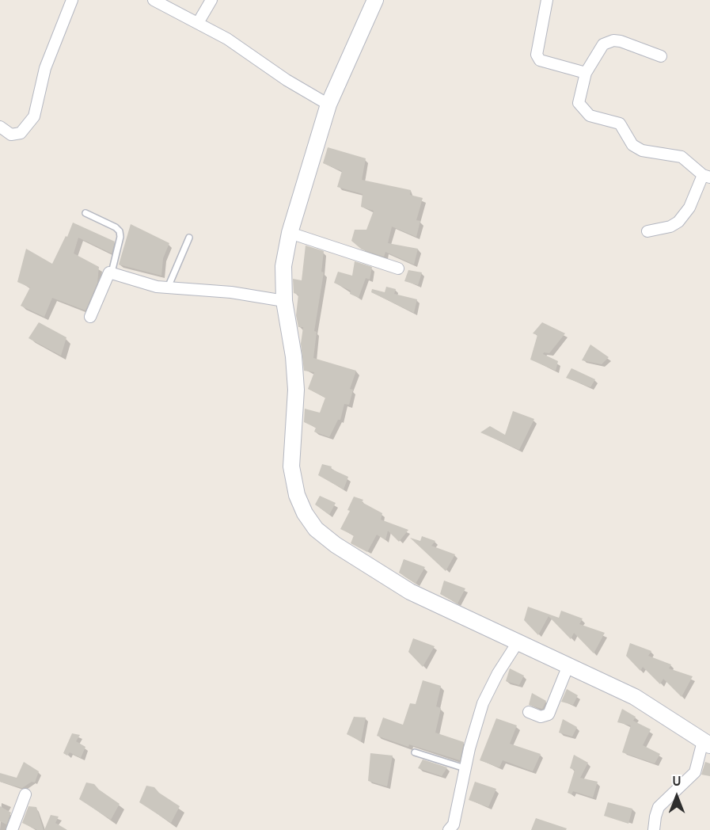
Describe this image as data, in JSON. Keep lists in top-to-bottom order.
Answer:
{
  "north": "top"
}
